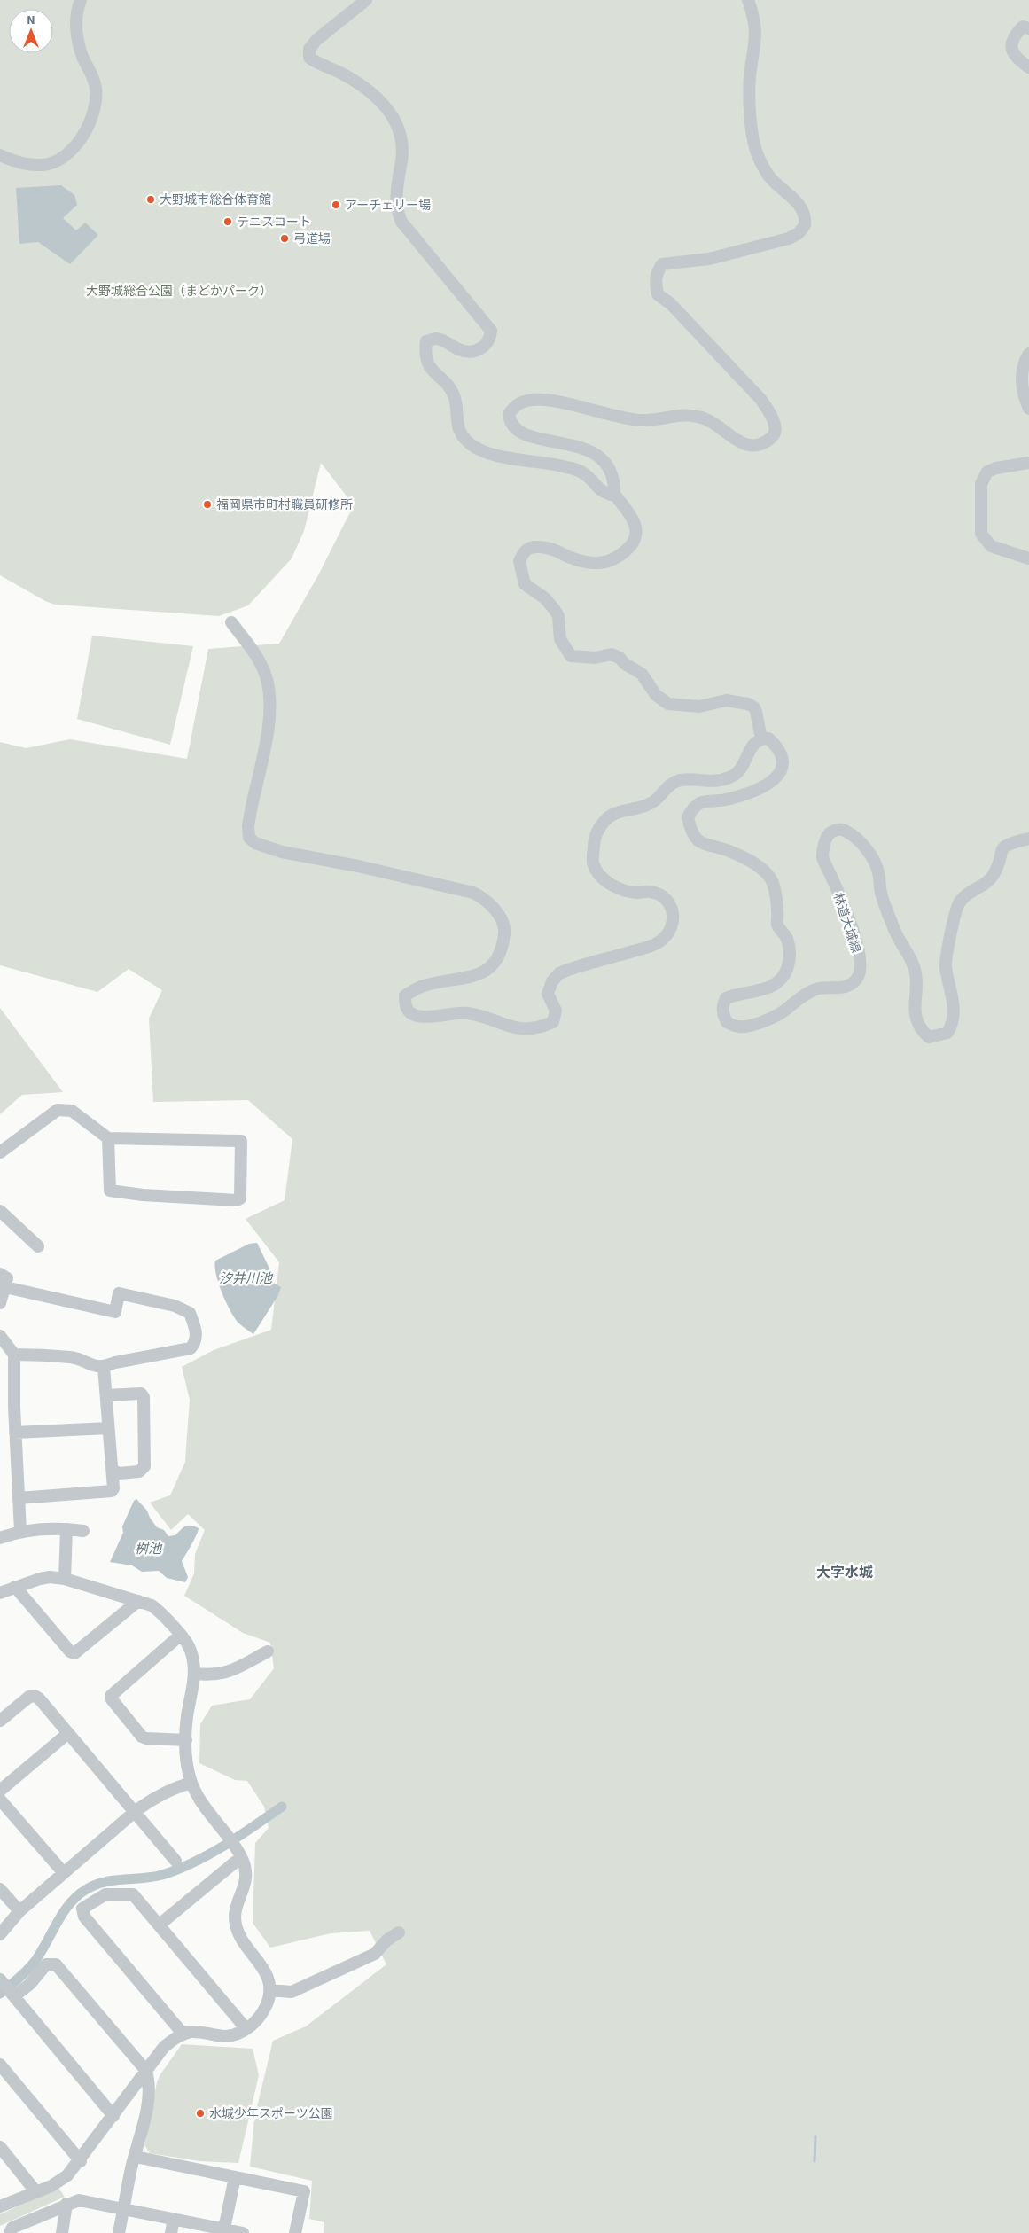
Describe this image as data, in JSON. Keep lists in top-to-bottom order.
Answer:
{
  "streets": {
    "street": ["林道大城線"]
  },
  "districts": ["大字水城"],
  "water": ["汐井川池", "桝池"],
  "parks": ["大野城総合公園（まどかパーク）"],
  "places": [
    "大野城市総合体育館",
    "アーチェリー場",
    "テニスコート",
    "弓道場",
    "福岡県市町村職員研修所",
    "水城少年スポーツ公園"
  ],
  "north": "top"
}
